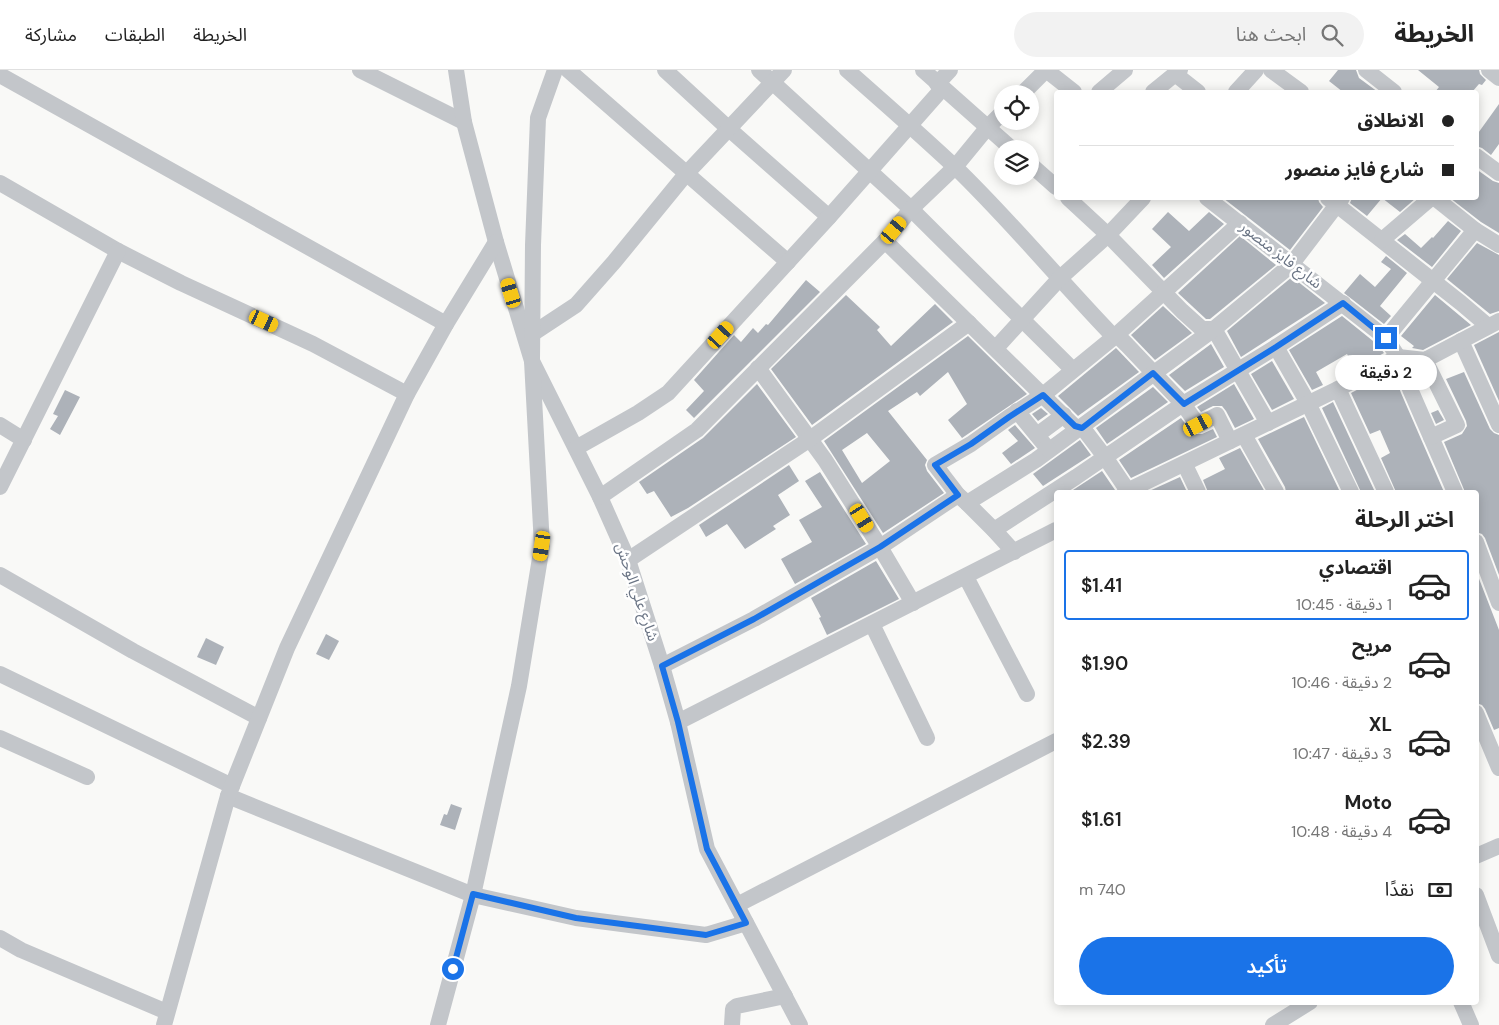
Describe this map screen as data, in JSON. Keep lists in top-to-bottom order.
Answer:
{
  "streets": {
    "street": ["شارع فايز منصور", "شارع علي الوحش"]
  },
  "page": {
    "header": "الخريطة",
    "search": "ابحث هنا",
    "nav": ["الخريطة", "الطبقات", "مشاركة"],
    "banner": ["الانطلاق", "شارع فايز منصور"],
    "bubble": "2 دقيقة",
    "heading": "اختر الرحلة",
    "list": [
      {
        "name": "اقتصادي",
        "note": "1 دقيقة · 10:45",
        "value": "$1.41"
      },
      {
        "name": "مريح",
        "note": "2 دقيقة · 10:46",
        "value": "$1.90"
      },
      {
        "name": "XL",
        "note": "3 دقيقة · 10:47",
        "value": "$2.39"
      },
      {
        "name": "Moto",
        "note": "4 دقيقة · 10:48",
        "value": "$1.61"
      }
    ],
    "pay": ["نقدًا", "740 m"],
    "buttons": "تأكيد"
  }
}
